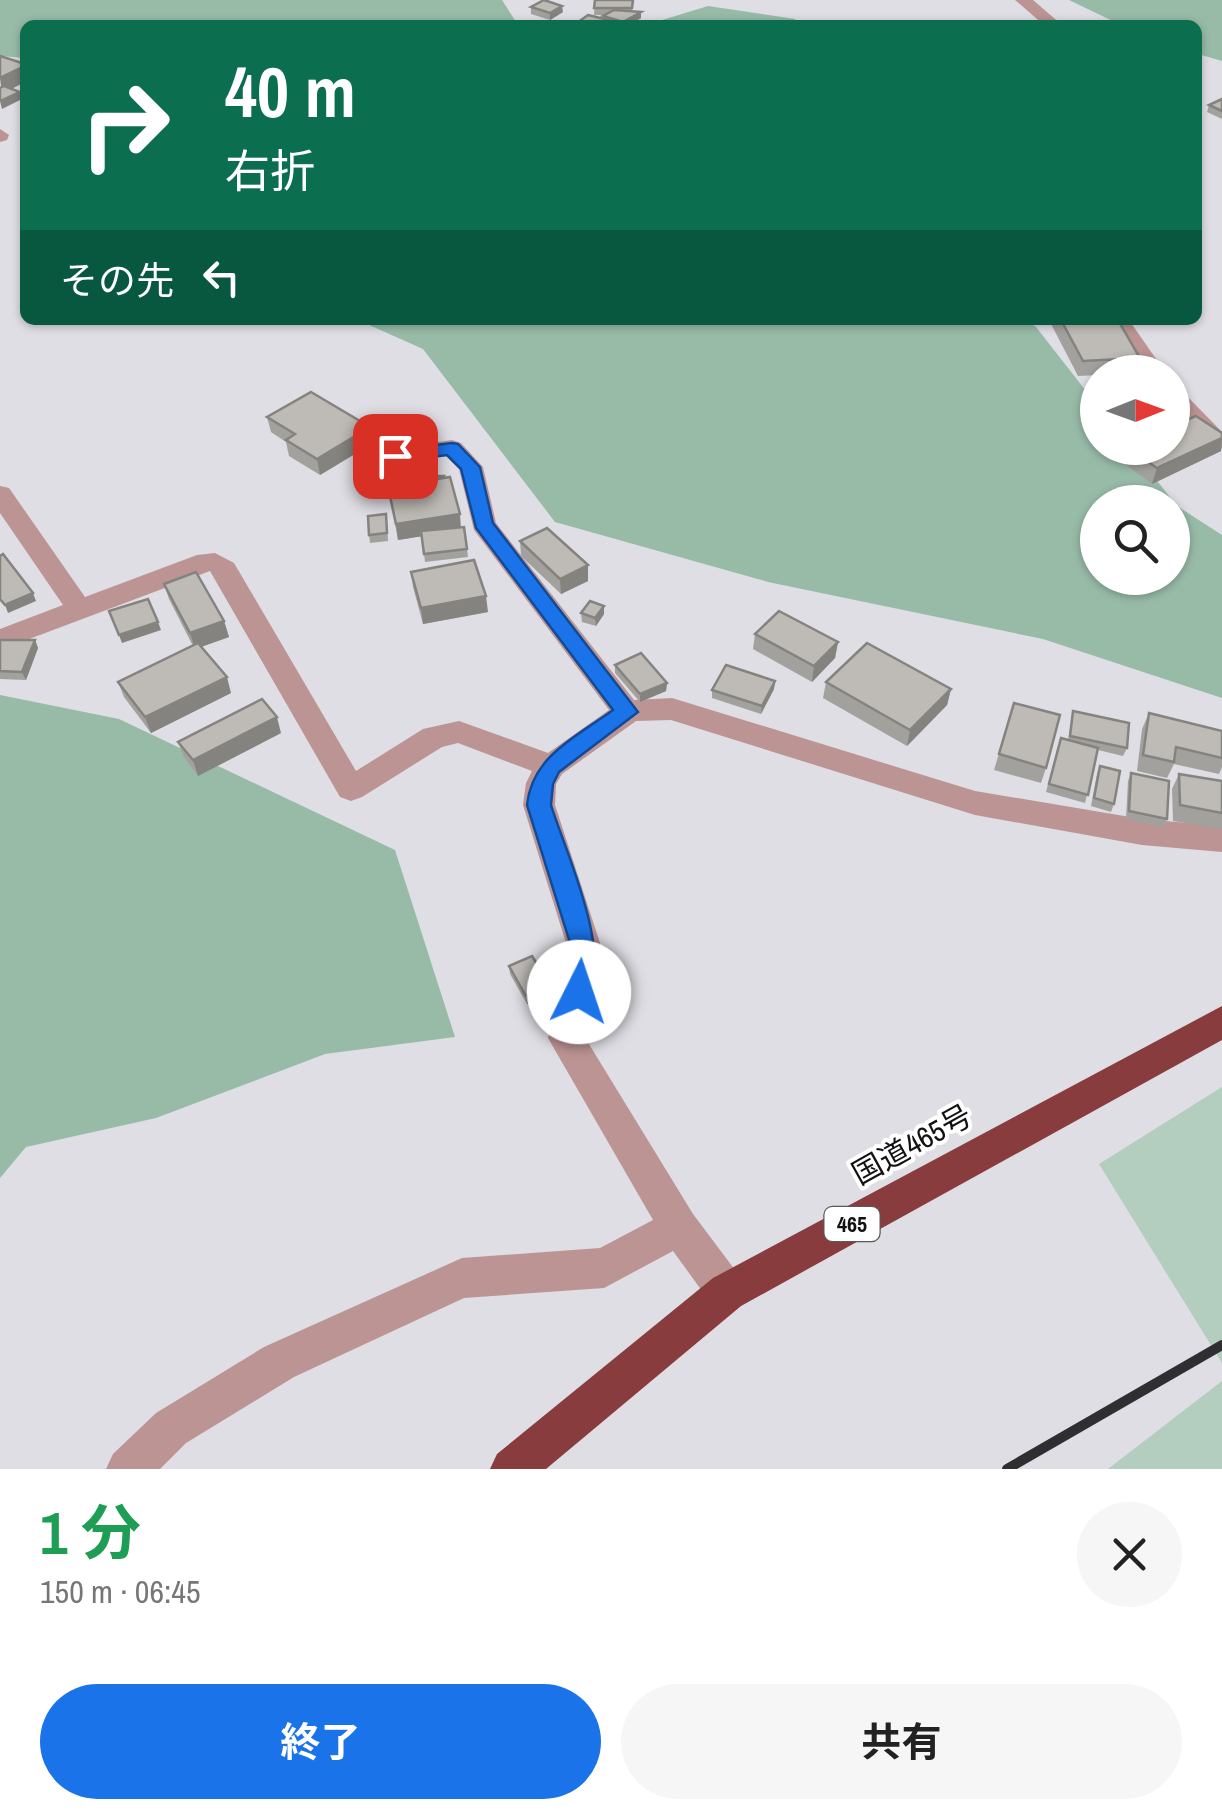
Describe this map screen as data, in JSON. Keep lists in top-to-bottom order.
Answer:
{
  "streets": {
    "highway": ["国道465号", "465"]
  },
  "north": "right",
  "page": {
    "turn": ["40 m", "右折"],
    "then": "その先",
    "heading": ["1 分", "150 m · 06:45"],
    "buttons": ["終了", "共有"]
  }
}
